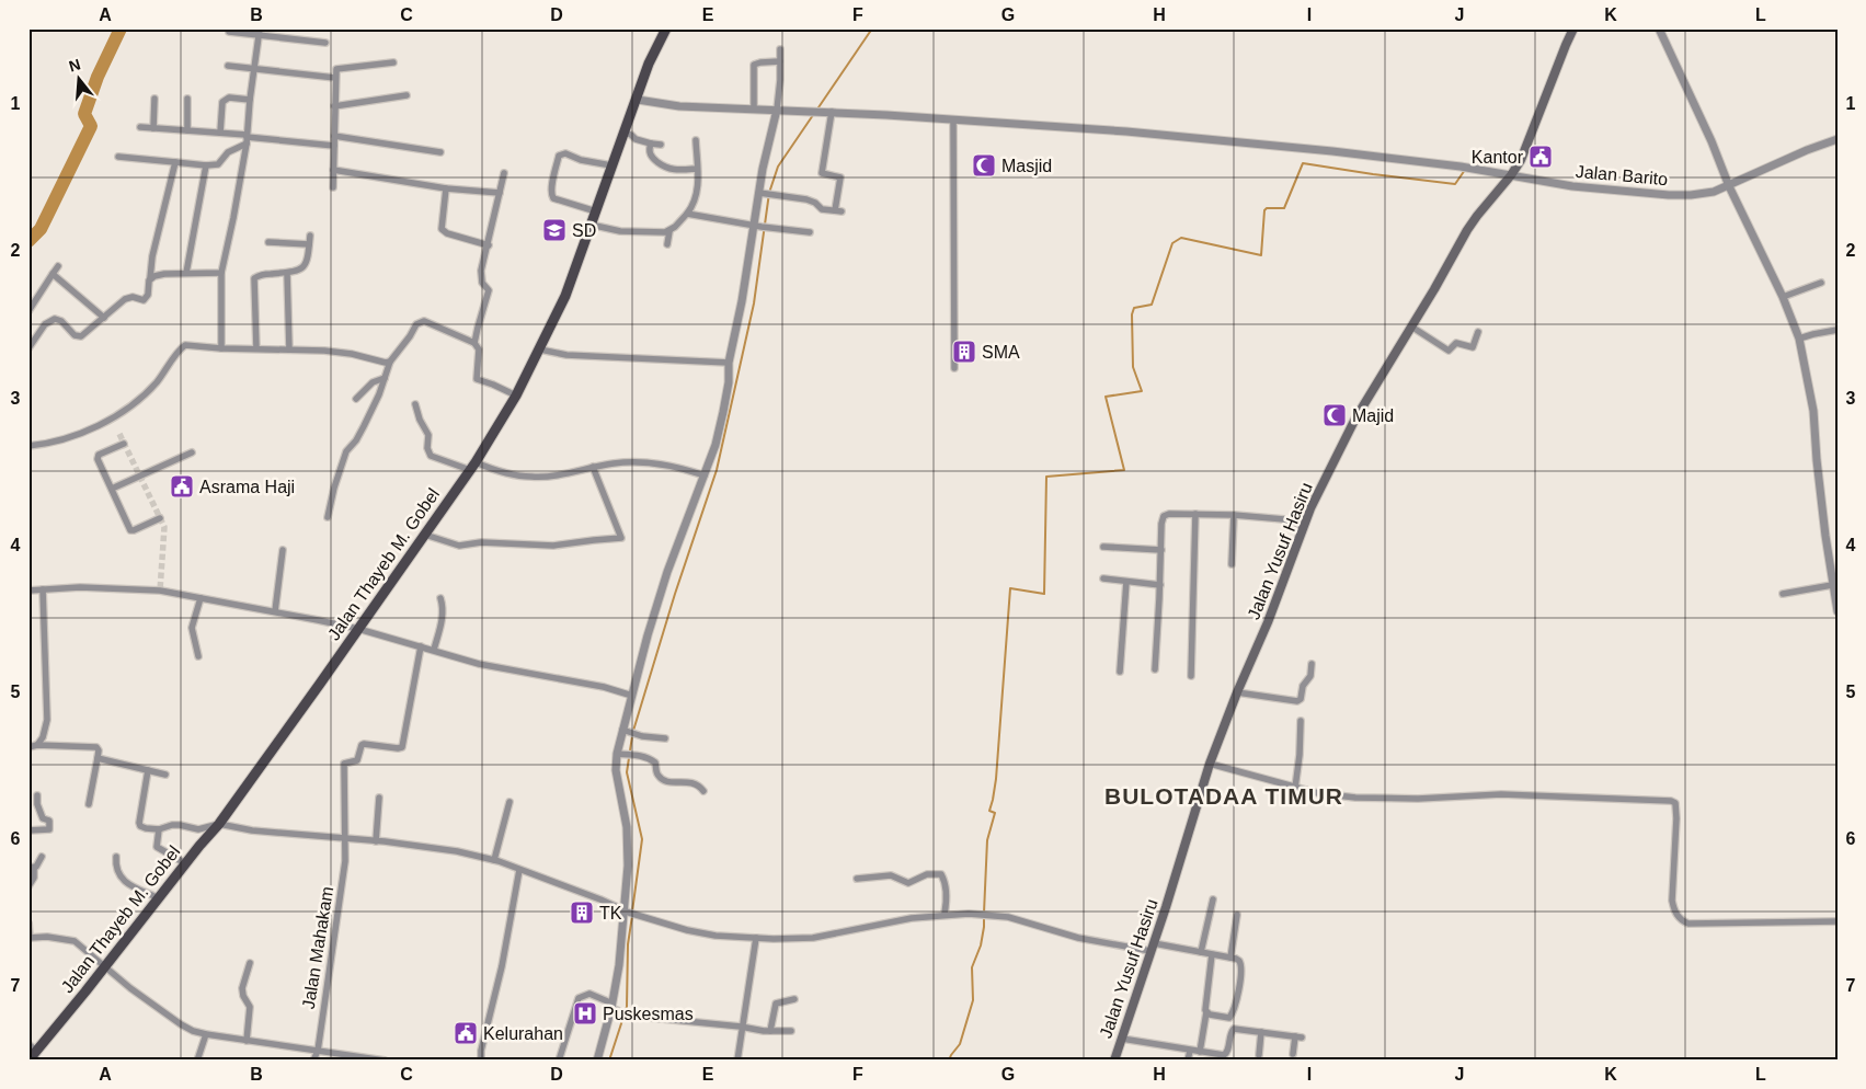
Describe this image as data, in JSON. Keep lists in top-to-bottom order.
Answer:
{
  "streets": {
    "main road": ["Jalan Yusuf Hasiru", "Jalan Thayeb M. Gobel"],
    "street": ["Jalan Barito", "Jalan Mahakam"]
  },
  "crossings": [
    ["Jalan Barito", "Jalan Yusuf Hasiru"],
    ["Jalan Barito", "Jalan Thayeb M. Gobel"]
  ],
  "districts": ["BULOTADAA TIMUR"],
  "places": {
    "public building": ["Kantor", "Asrama Haji", "Kelurahan"],
    "mosque": ["Masjid", "Majid"],
    "school or university": ["SD"],
    "building": ["SMA", "TK"],
    "hospital": ["Puskesmas"]
  },
  "north": "top",
  "grid": {
    "columns": [
      "A",
      "B",
      "C",
      "D",
      "E",
      "F",
      "G",
      "H",
      "I",
      "J",
      "K",
      "L"
    ],
    "rows": [
      "1",
      "2",
      "3",
      "4",
      "5",
      "6",
      "7"
    ]
  }
}
